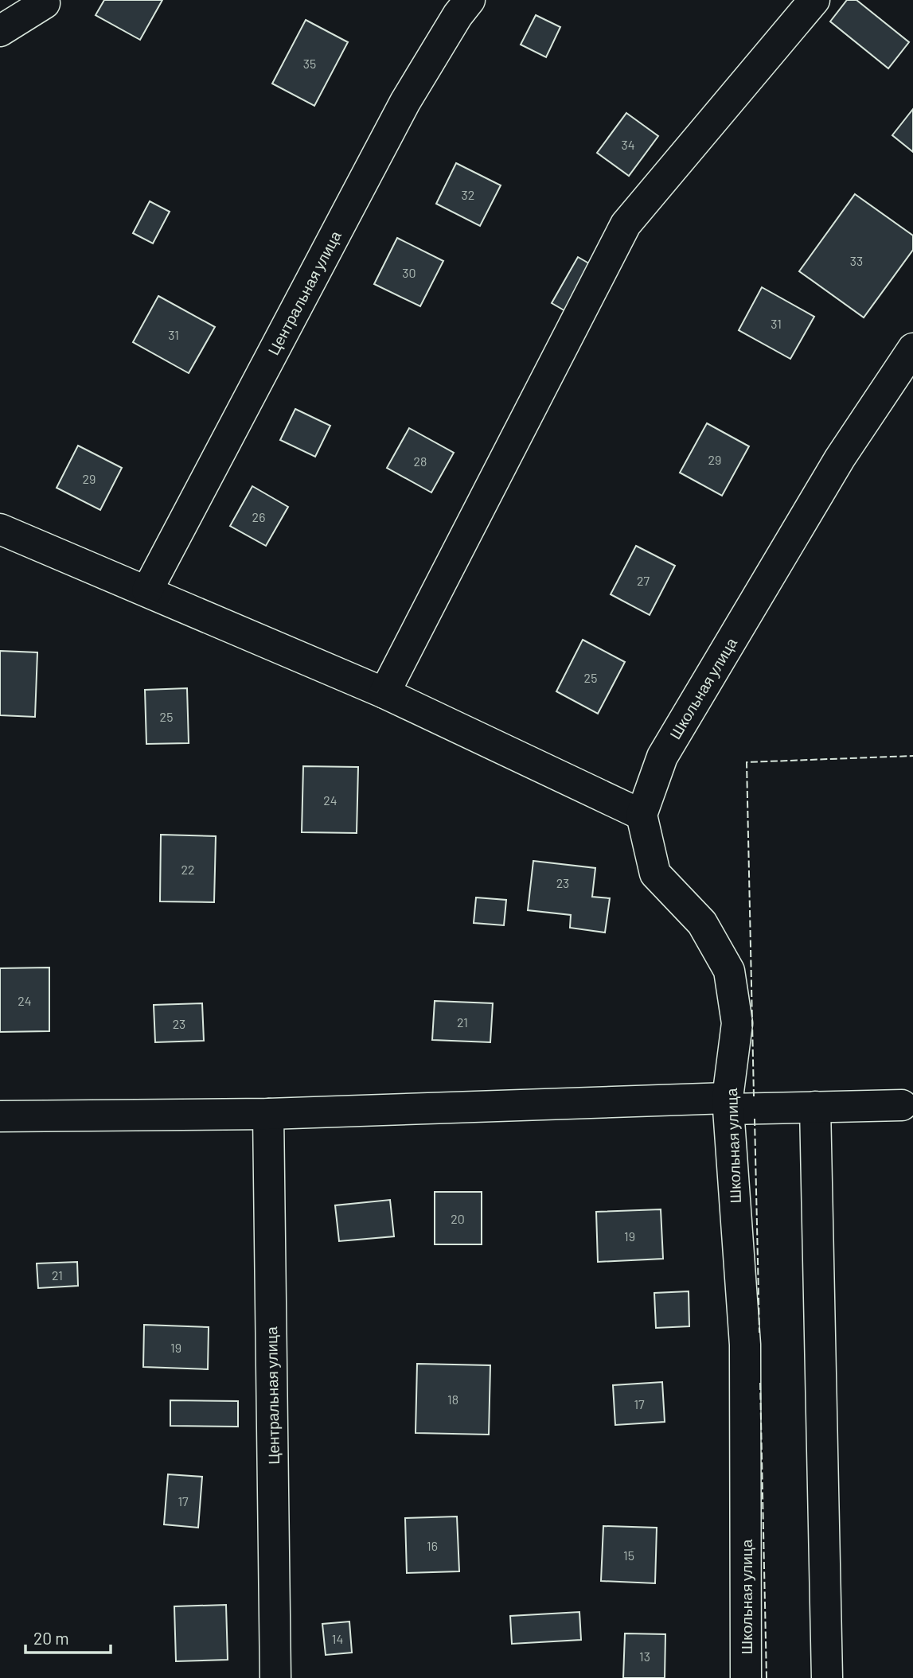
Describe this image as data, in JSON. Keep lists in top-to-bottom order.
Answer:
{
  "streets": {
    "street": ["Центральная улица", "Школьная улица"]
  },
  "house_numbers": [
    "35",
    "34",
    "32",
    "33",
    "30",
    "31",
    "31",
    "29",
    "28",
    "29",
    "26",
    "27",
    "25",
    "25",
    "24",
    "22",
    "23",
    "24",
    "21",
    "23",
    "20",
    "19",
    "21",
    "19",
    "18",
    "17",
    "17",
    "16",
    "15",
    "14",
    "13"
  ],
  "scale_bar": "20 m"
}
